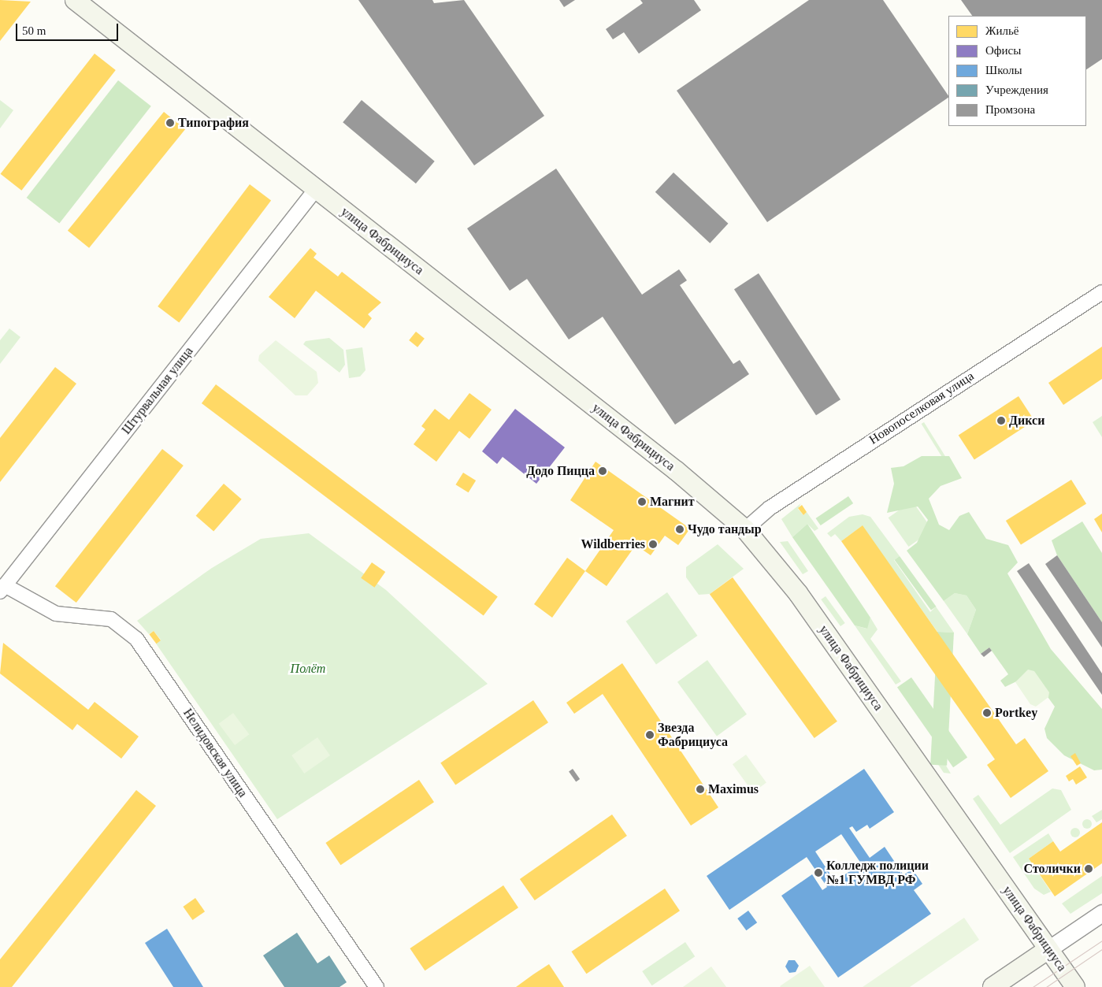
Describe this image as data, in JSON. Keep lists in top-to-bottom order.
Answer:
{
  "streets": {
    "main road": ["улица Фабрициуса"],
    "street": ["Штурвальная улица", "Новопоселковая улица", "Нелидовская улица"]
  },
  "crossings": [
    ["улица Фабрициуса", "Штурвальная улица"],
    ["улица Фабрициуса", "Новопоселковая улица"],
    ["Штурвальная улица", "Нелидовская улица"]
  ],
  "parks": ["Полёт"],
  "places": [
    "Типография",
    "Дикси",
    "Додо Пицца",
    "Магнит",
    "Чудо тандыр",
    "Wildberries",
    "Portkey",
    "Звезда Фабрициуса",
    "Maximus",
    "Столички",
    "Колледж полиции №1 ГУМВД РФ"
  ],
  "legend": [
    "Жильё",
    "Офисы",
    "Школы",
    "Учреждения",
    "Промзона"
  ],
  "scale_bar": "50 m"
}
